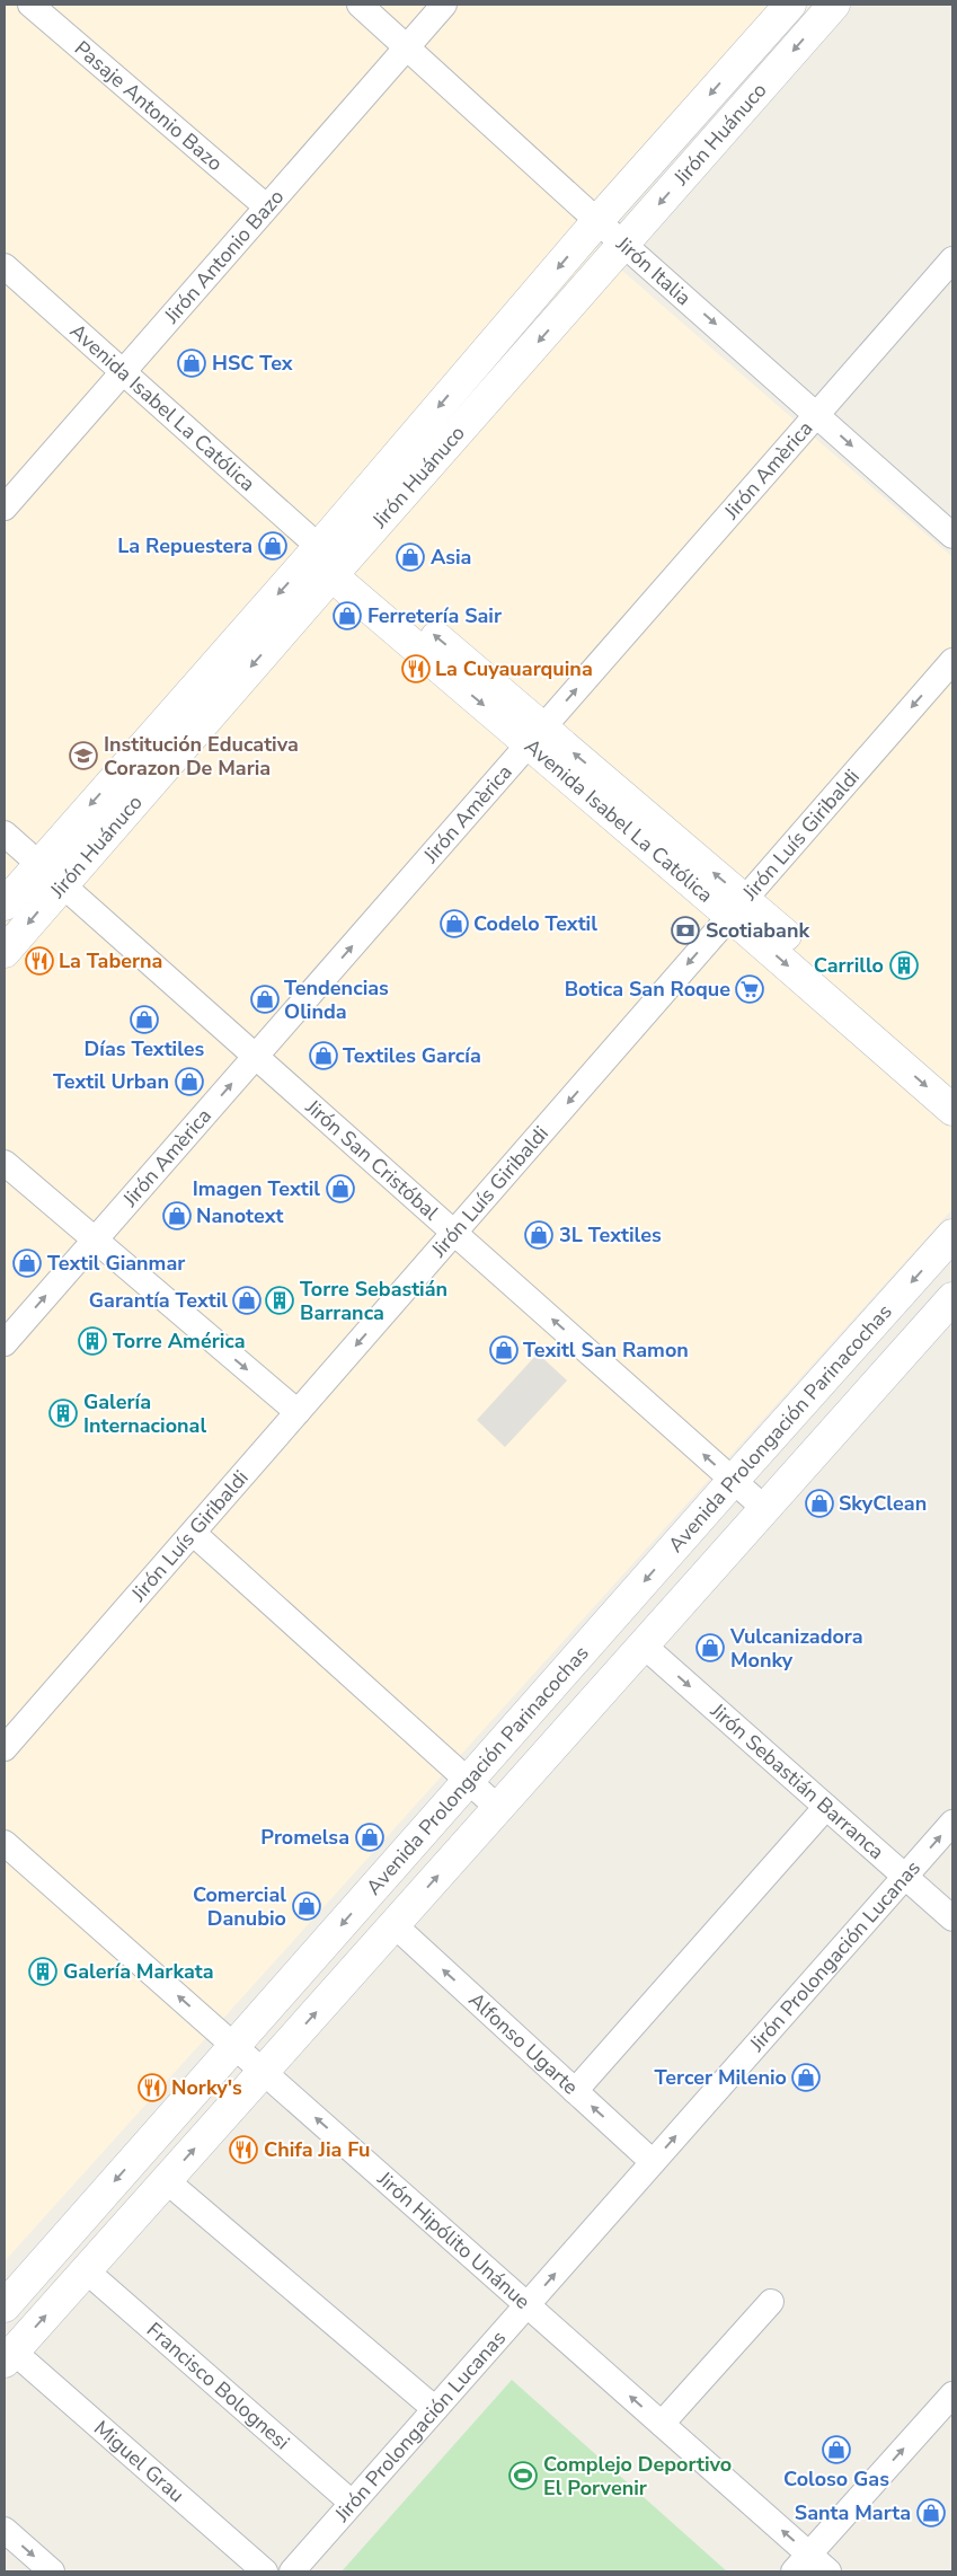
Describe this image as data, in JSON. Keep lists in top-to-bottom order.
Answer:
{
  "streets": {
    "street": [
      "Pasaje Antonio Bazo",
      "Jirón Huánuco",
      "Jirón Antonio Bazo",
      "Jirón Italia",
      "Avenida Isabel La Católica",
      "Jirón Amèrica",
      "Jirón Luís Giribaldi",
      "Jirón San Cristóbal",
      "Avenida Prolongación Parinacochas",
      "Jirón Sebastián Barranca",
      "Jirón Prolongación Lucanas",
      "Alfonso Ugarte",
      "Jirón Hipólito Unánue",
      "Francisco Bolognesi",
      "Miguel Grau"
    ]
  },
  "crossings": [
    ["Pasaje Antonio Bazo", "Jirón Antonio Bazo"],
    ["Jirón Huánuco", "Jirón Italia"],
    ["Jirón Huánuco", "Avenida Isabel La Católica"],
    ["Jirón Huánuco", "Jirón San Cristóbal"],
    ["Jirón Antonio Bazo", "Jirón Italia"],
    ["Jirón Antonio Bazo", "Avenida Isabel La Católica"],
    ["Jirón Italia", "Jirón Amèrica"],
    ["Avenida Isabel La Católica", "Jirón Amèrica"],
    ["Avenida Isabel La Católica", "Jirón Luís Giribaldi"],
    ["Jirón Amèrica", "Jirón San Cristóbal"],
    ["Jirón Luís Giribaldi", "Jirón San Cristóbal"],
    ["Jirón San Cristóbal", "Avenida Prolongación Parinacochas"],
    ["Avenida Prolongación Parinacochas", "Jirón Sebastián Barranca"],
    ["Avenida Prolongación Parinacochas", "Alfonso Ugarte"],
    ["Avenida Prolongación Parinacochas", "Jirón Hipólito Unánue"],
    ["Avenida Prolongación Parinacochas", "Francisco Bolognesi"],
    ["Avenida Prolongación Parinacochas", "Miguel Grau"],
    ["Jirón Sebastián Barranca", "Jirón Prolongación Lucanas"],
    ["Jirón Prolongación Lucanas", "Alfonso Ugarte"],
    ["Jirón Prolongación Lucanas", "Jirón Hipólito Unánue"],
    ["Jirón Prolongación Lucanas", "Francisco Bolognesi"]
  ],
  "one_way": [
    "Jirón Huánuco",
    "Jirón Italia",
    "Jirón Amèrica",
    "Jirón Luís Giribaldi",
    "Jirón San Cristóbal",
    "Jirón Sebastián Barranca",
    "Alfonso Ugarte"
  ],
  "places": {
    "shop": [
      "HSC Tex",
      "La Repuestera",
      "Asia",
      "Ferretería Sair",
      "Codelo Textil",
      "Tendencias Olinda",
      "Días Textiles",
      "Textiles García",
      "Textil Urban",
      "Imagen Textil",
      "Nanotext",
      "3L Textiles",
      "Textil Gianmar",
      "Garantía Textil",
      "Texitl San Ramon",
      "SkyClean",
      "Vulcanizadora Monky",
      "Promelsa",
      "Comercial Danubio",
      "Tercer Milenio",
      "Coloso Gas",
      "Santa Marta"
    ],
    "restaurant": [
      "La Cuyauarquina",
      "La Taberna",
      "Norky's",
      "Chifa Jia Fu"
    ],
    "school or university": ["Institución Educativa Corazon De Maria"],
    "bank": ["Scotiabank"],
    "building": [
      "Carrillo",
      "Torre Sebastián Barranca",
      "Torre América",
      "Galería Internacional",
      "Galería Markata"
    ],
    "supermarket": ["Botica San Roque"],
    "sports": ["Complejo Deportivo El Porvenir"]
  }
}
